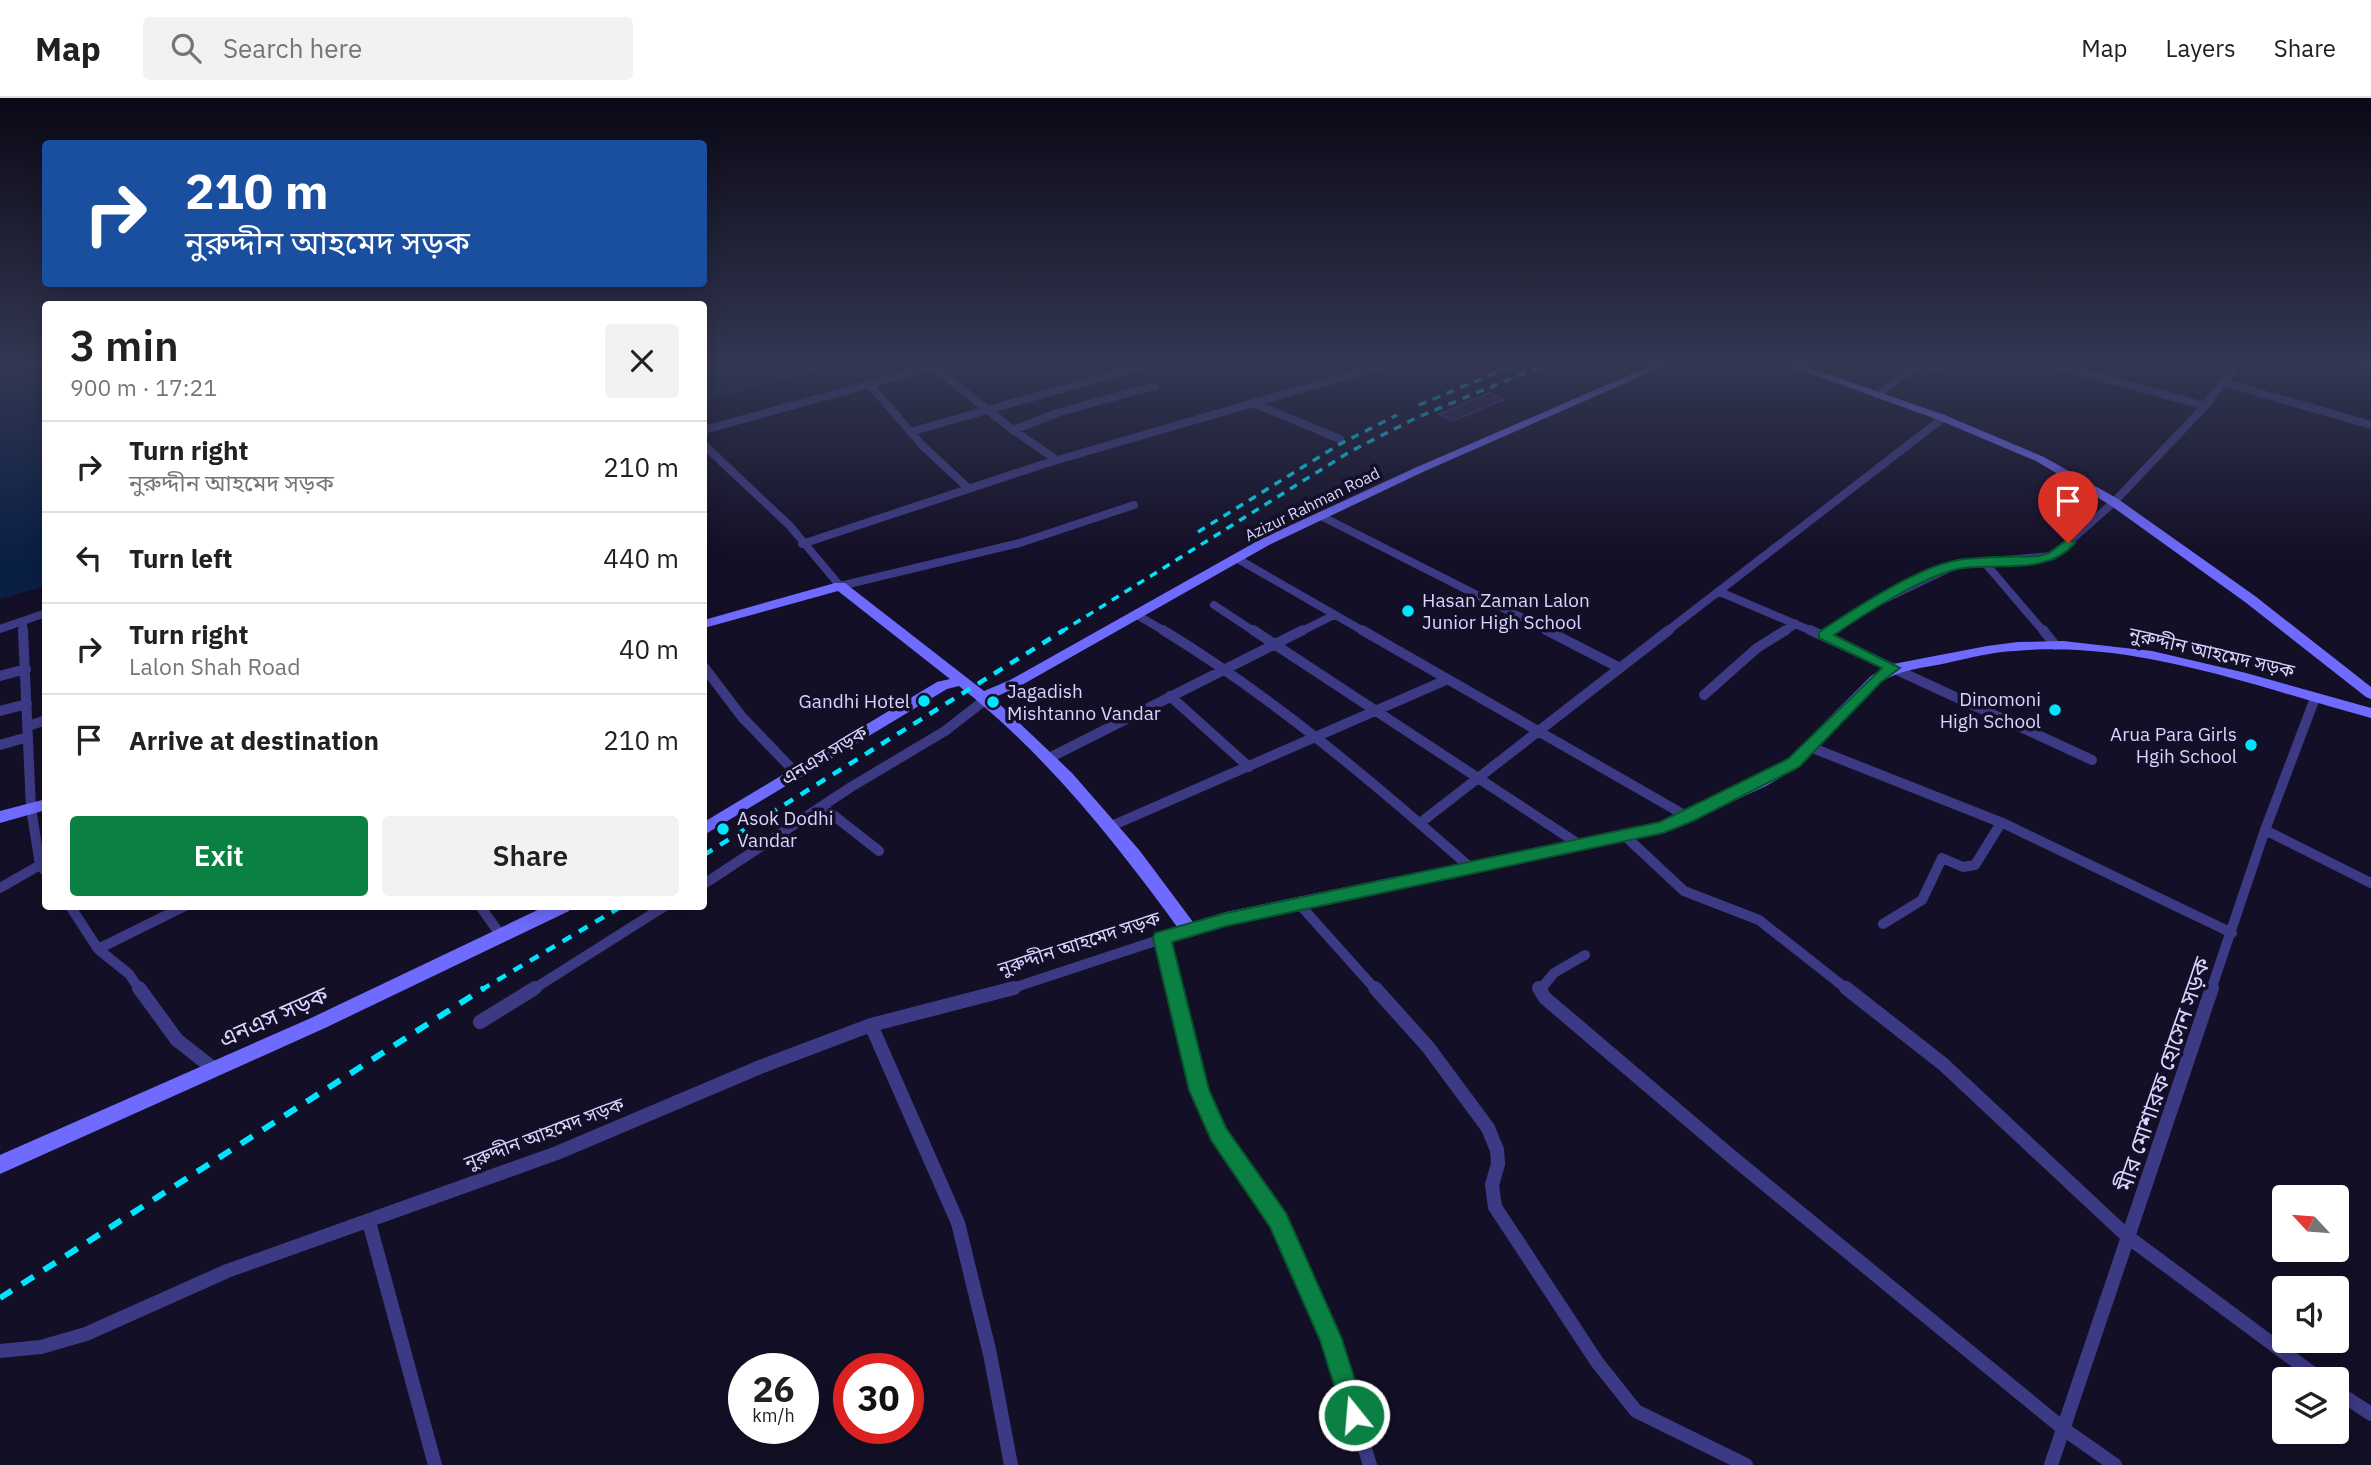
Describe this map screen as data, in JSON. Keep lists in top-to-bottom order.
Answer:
{
  "streets": {
    "main road": ["Azizur Rahman Road", "নুরুদ্দীন আহমেদ সড়ক", "এনএস সড়ক"],
    "street": ["মীর মোশারফ হোসেন সড়ক"]
  },
  "crossings": [
    ["নুরুদ্দীন আহমেদ সড়ক", "মীর মোশারফ হোসেন সড়ক"]
  ],
  "places": [
    "Hasan Zaman Lalon Junior High School",
    "Gandhi Hotel",
    "Jagadish Mishtanno Vandar",
    "Dinomoni High School",
    "Arua Para Girls Hgih School",
    "Asok Dodhi Vandar"
  ],
  "north": "top left",
  "page": {
    "header": "Map",
    "search": "Search here",
    "nav": ["Map", "Layers", "Share"],
    "turn": ["210 m", "নুরুদ্দীন আহমেদ সড়ক"],
    "heading": ["3 min", "900 m · 17:21"],
    "list": [
      {
        "name": "Turn right",
        "note": "নুরুদ্দীন আহমেদ সড়ক",
        "value": "210 m"
      },
      {
        "name": "Turn left",
        "value": "440 m"
      },
      {
        "name": "Turn right",
        "note": "Lalon Shah Road",
        "value": "40 m"
      },
      {
        "name": "Arrive at destination",
        "value": "210 m"
      }
    ],
    "buttons": ["Exit", "Share"],
    "speed": "26 km/h",
    "limit": "30"
  }
}
